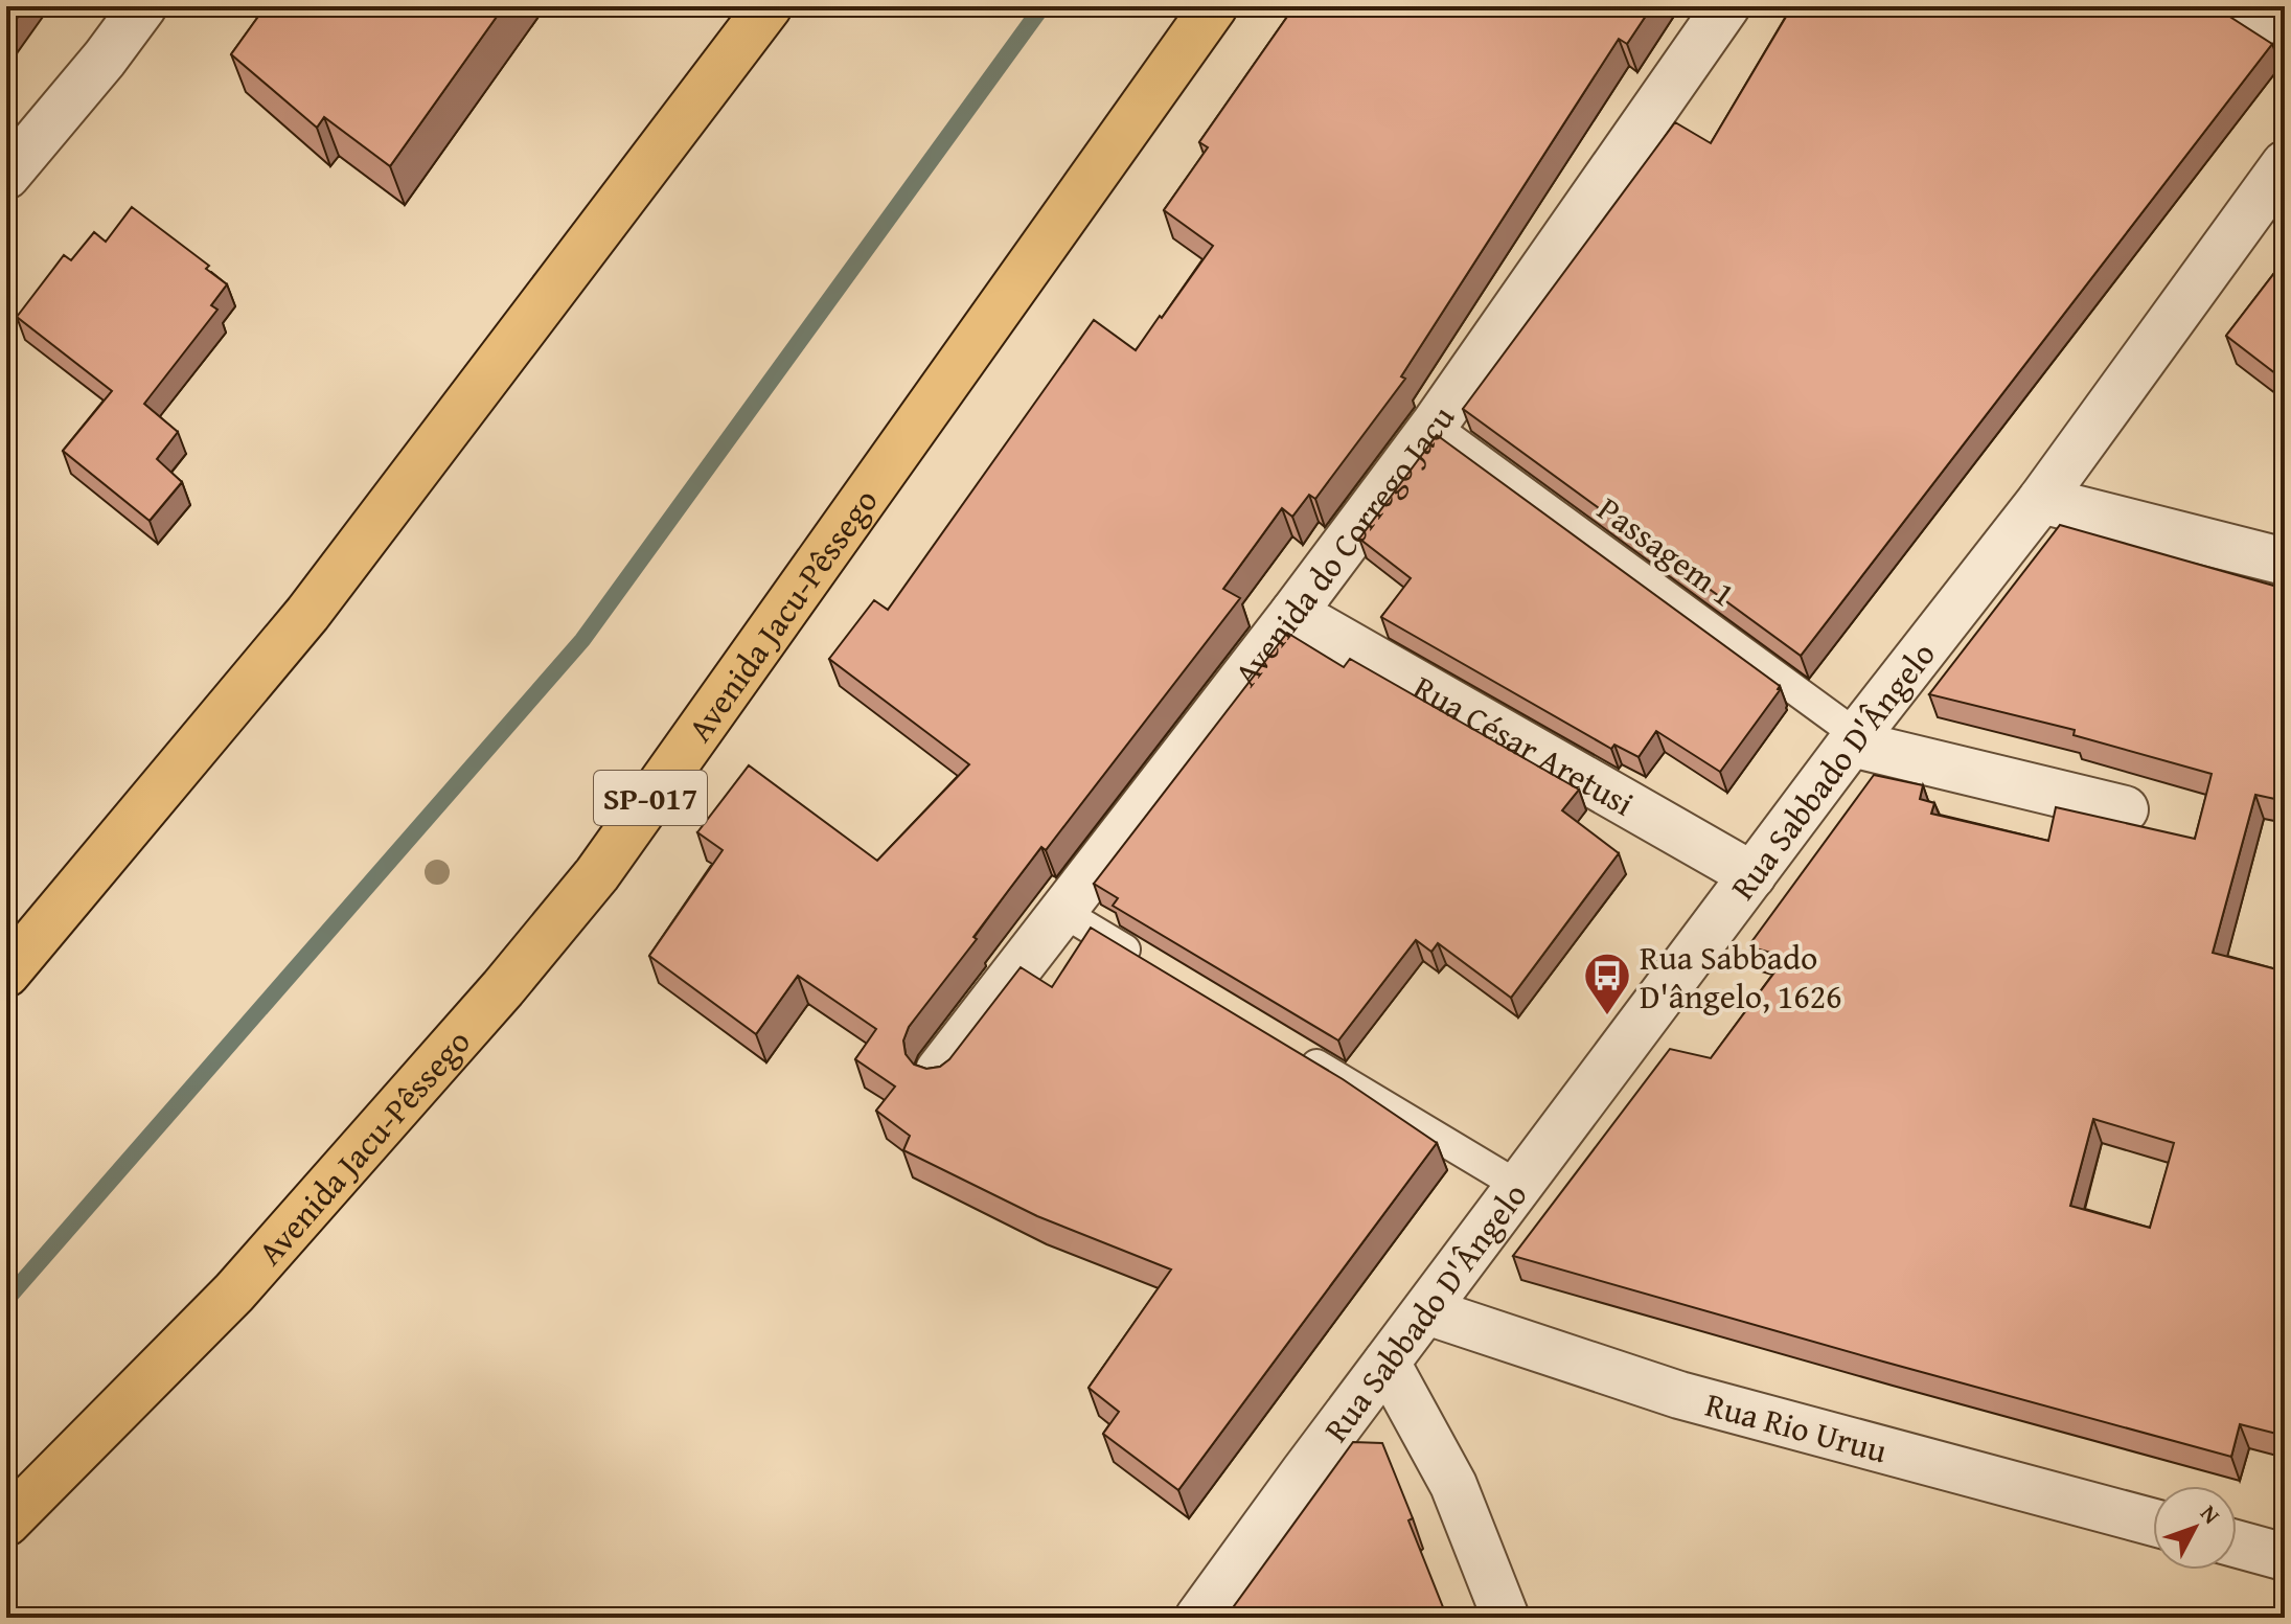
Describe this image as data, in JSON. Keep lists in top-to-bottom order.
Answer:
{
  "streets": {
    "highway": ["Avenida Jacu-Pêssego", "SP-017"],
    "street": [
      "Avenida do Corrego Jacu",
      "Rua César Aretusi",
      "Rua Sabbado D'Ângelo",
      "Rua Rio Uruu"
    ],
    "lane": ["Passagem 1"]
  },
  "crossings": [
    ["Avenida do Corrego Jacu", "Passagem 1"],
    ["Avenida do Corrego Jacu", "Rua César Aretusi"],
    ["Passagem 1", "Rua Sabbado D'Ângelo"],
    ["Rua César Aretusi", "Rua Sabbado D'Ângelo"],
    ["Rua Sabbado D'Ângelo", "Rua Rio Uruu"]
  ],
  "places": {
    "bus stop": ["Rua Sabbado D'ângelo, 1626"]
  },
  "north": "top right"
}
